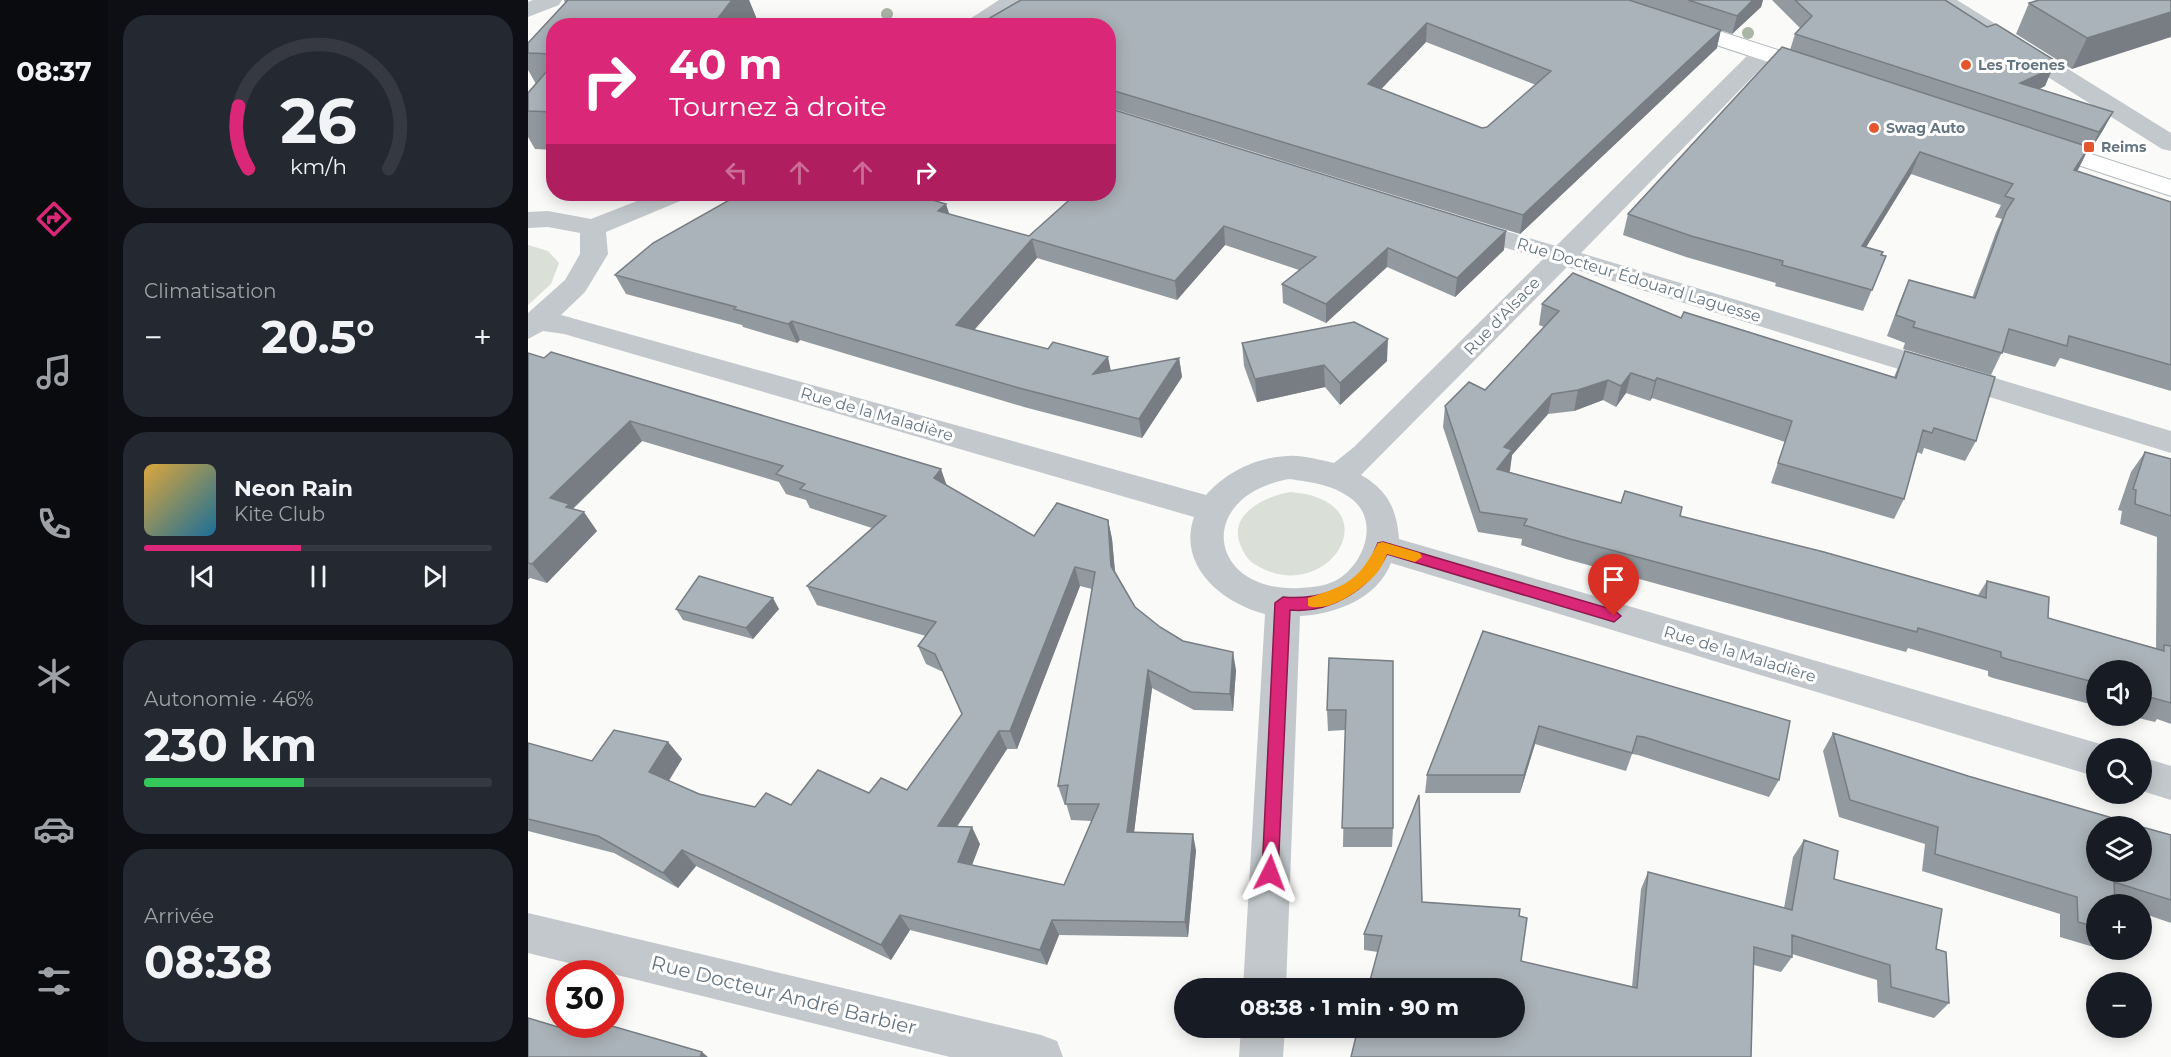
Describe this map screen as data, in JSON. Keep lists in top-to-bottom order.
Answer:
{
  "streets": {
    "street": [
      "Rue Docteur Édouard Laguesse",
      "Rue d'Alsace",
      "Rue de la Maladière",
      "Rue Docteur André Barbier"
    ]
  },
  "crossings": [
    ["Rue Docteur Édouard Laguesse", "Rue d'Alsace"],
    ["Rue d'Alsace", "Rue de la Maladière"]
  ],
  "places": {
    "other": ["Les Troenes", "Swag Auto"],
    "transit": ["Reims"]
  },
  "page": {
    "tabs": "08:37",
    "turn": ["40 m", "Tournez à droite"],
    "tile": [
      "Climatisation",
      ["Autonomie · 46%", "230 km"],
      ["Arrivée", "08:38"]
    ],
    "heat": ["−", "20.5°", "+"],
    "song": ["Neon Rain", "Kite Club"],
    "map_buttons": ["+", "−"],
    "limit": "30",
    "trip": "08:38 · 1 min · 90 m",
    "gauge": ["26", "km/h"]
  }
}
